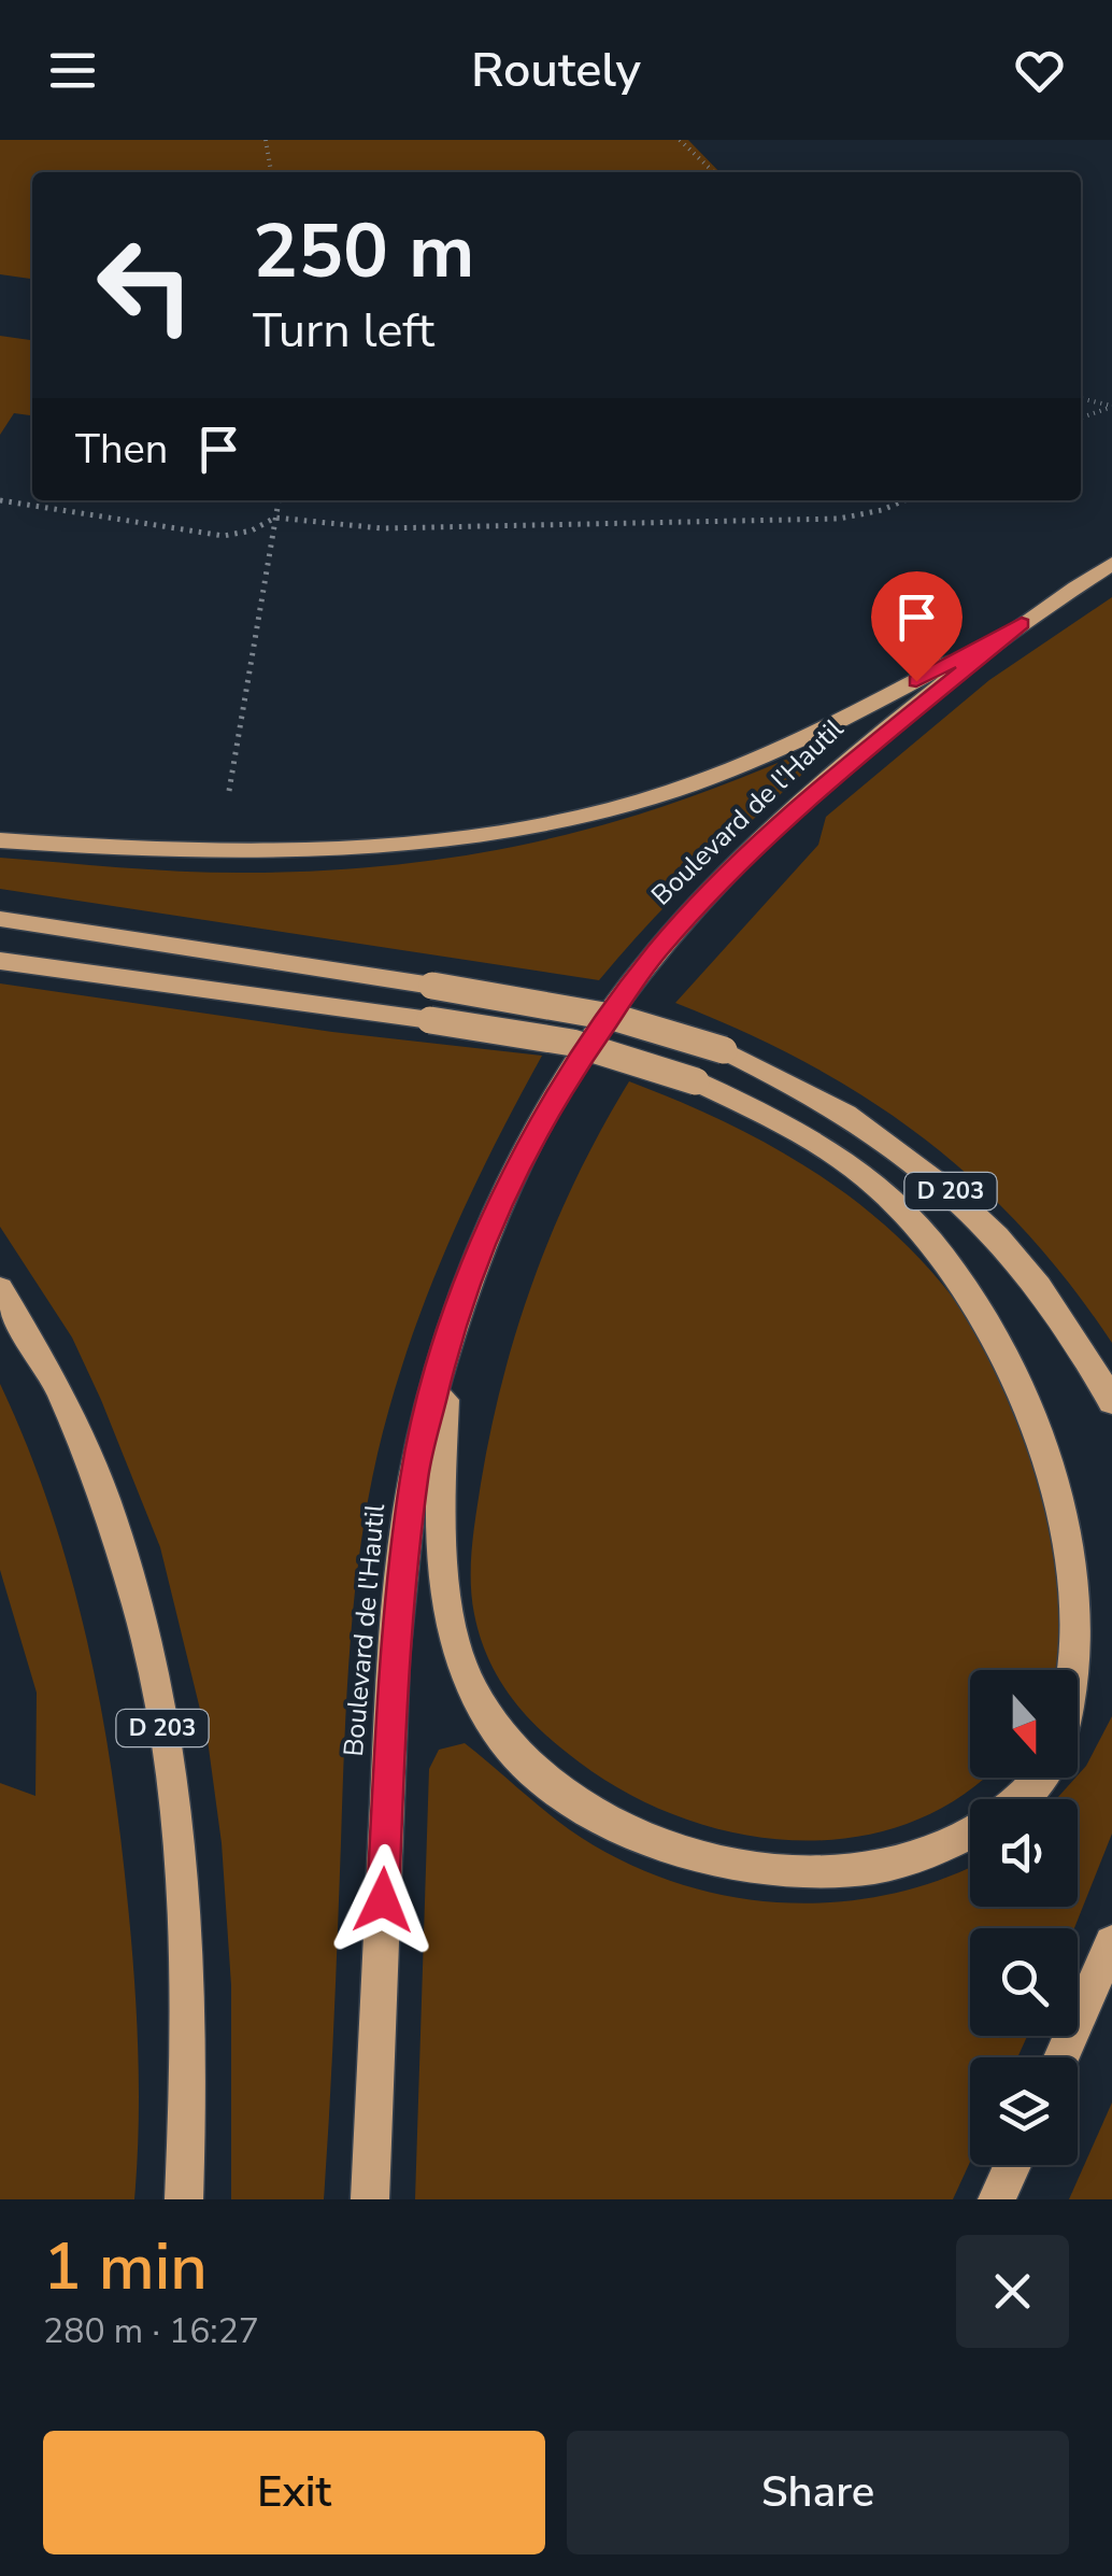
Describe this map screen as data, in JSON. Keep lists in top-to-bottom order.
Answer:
{
  "streets": {
    "main road": ["Boulevard de l'Hautil", "D 203"]
  },
  "north": "bottom",
  "page": {
    "header": "Routely",
    "turn": ["250 m", "Turn left"],
    "then": "Then",
    "heading": ["1 min", "280 m · 16:27"],
    "buttons": ["Exit", "Share"]
  }
}
